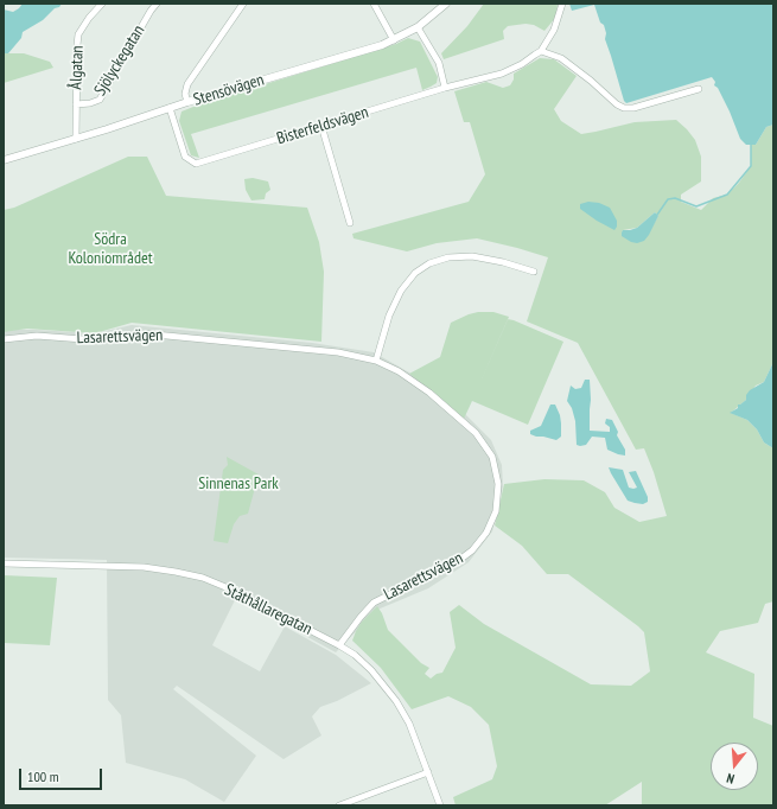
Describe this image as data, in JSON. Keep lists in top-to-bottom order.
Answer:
{
  "streets": {
    "street": [
      "Sjölyckegatan",
      "Ålgatan",
      "Stensövägen",
      "Bisterfeldsvägen",
      "Lasarettsvägen",
      "Ståthållaregatan"
    ]
  },
  "crossings": [
    ["Sjölyckegatan", "Ålgatan"],
    ["Ålgatan", "Stensövägen"],
    ["Stensövägen", "Bisterfeldsvägen"],
    ["Lasarettsvägen", "Ståthållaregatan"]
  ],
  "parks": ["Södra Koloniområdet", "Sinnenas Park"],
  "scale_bar": "100 m",
  "north": "bottom"
}
